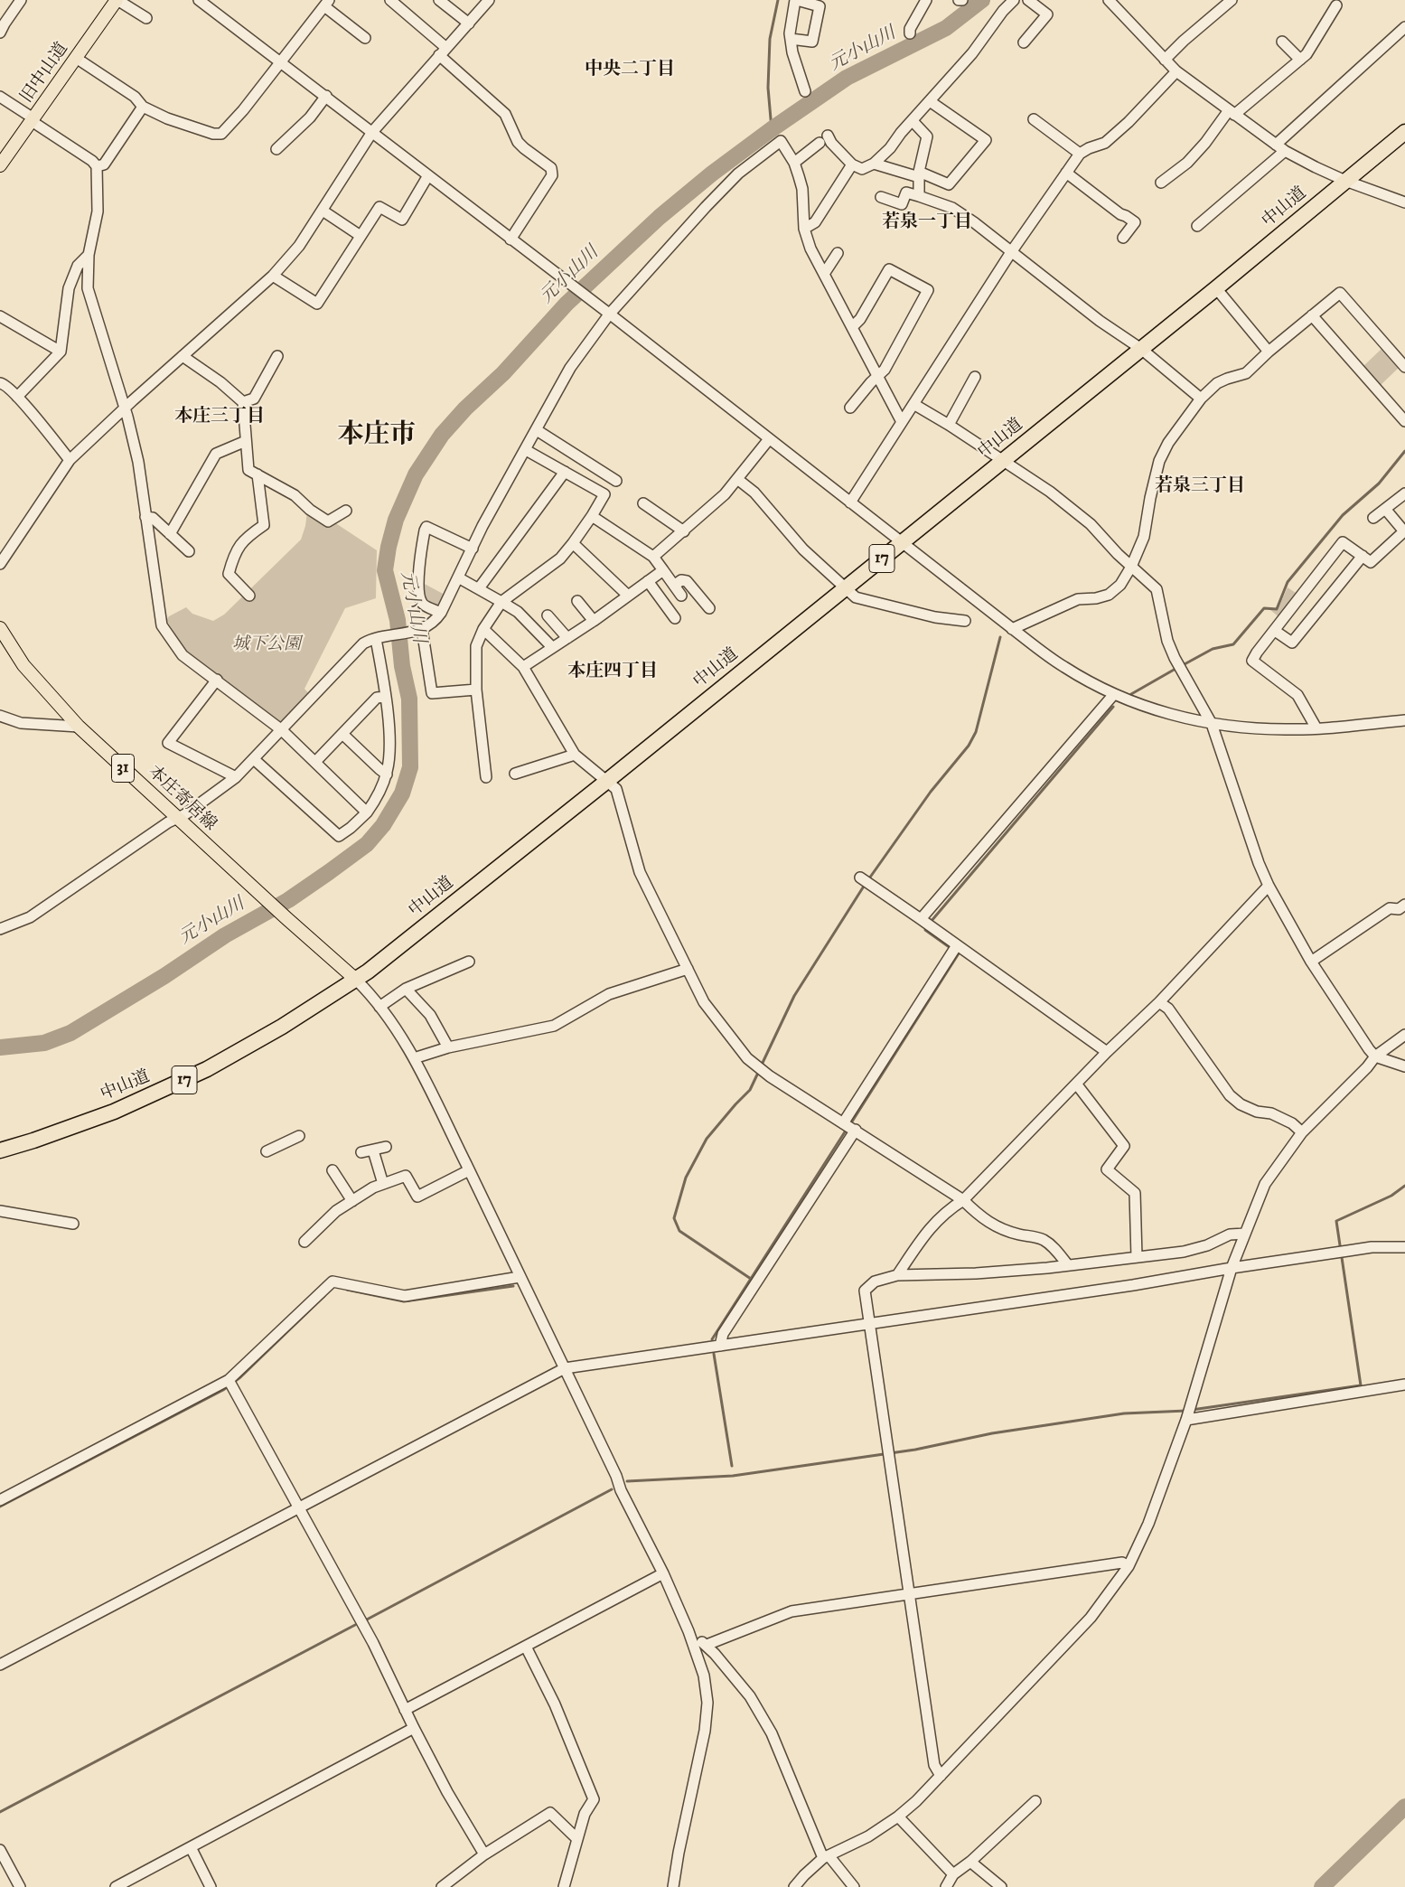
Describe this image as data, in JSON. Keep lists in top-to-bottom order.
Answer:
{
  "streets": {
    "highway": ["中山道", "17"],
    "main road": ["旧中山道", "31", "本庄寄居線"]
  },
  "crossings": [
    ["中山道", "本庄寄居線"]
  ],
  "districts": [
    "中央二丁目",
    "若泉一丁目",
    "本庄三丁目",
    "本庄市",
    "若泉三丁目",
    "本庄四丁目"
  ],
  "water": ["元小山川"],
  "parks": ["城下公園"]
}
